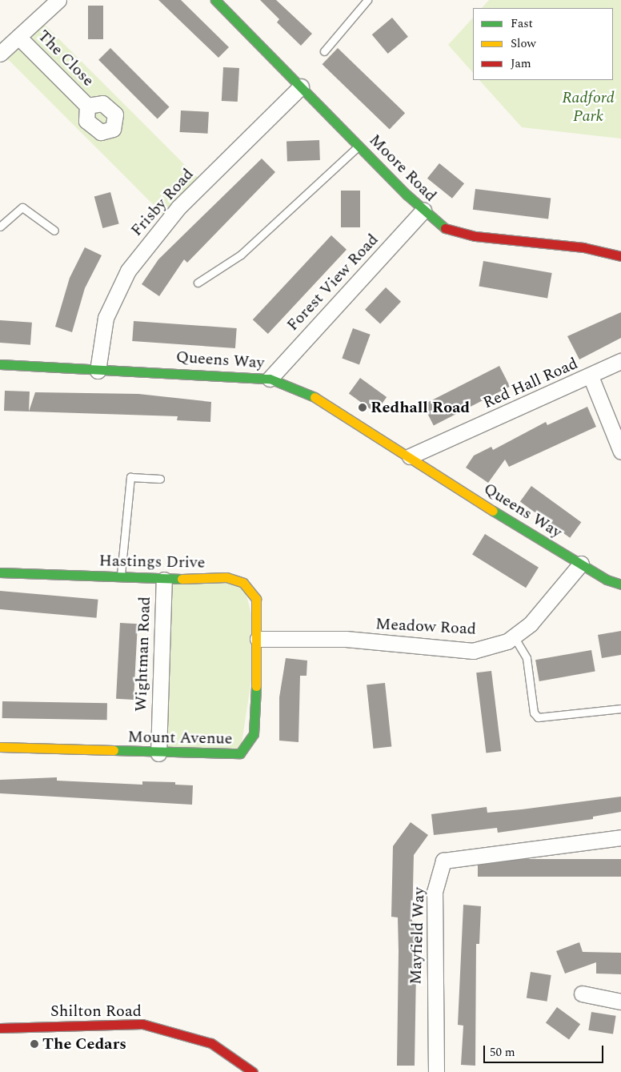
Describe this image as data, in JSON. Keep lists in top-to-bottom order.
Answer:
{
  "streets": {
    "street": [
      "The Close",
      "Moore Road",
      "Frisby Road",
      "Forest View Road",
      "Queens Way",
      "Red Hall Road",
      "Hastings Drive",
      "Meadow Road",
      "Wightman Road",
      "Mount Avenue",
      "Mayfield Way",
      "Shilton Road"
    ]
  },
  "crossings": [
    ["Moore Road", "Frisby Road"],
    ["Moore Road", "Forest View Road"],
    ["Frisby Road", "Queens Way"],
    ["Forest View Road", "Queens Way"],
    ["Queens Way", "Red Hall Road"],
    ["Queens Way", "Meadow Road"],
    ["Hastings Drive", "Meadow Road"],
    ["Hastings Drive", "Wightman Road"],
    ["Hastings Drive", "Mount Avenue"],
    ["Meadow Road", "Mount Avenue"],
    ["Wightman Road", "Mount Avenue"]
  ],
  "parks": ["Radford Park"],
  "places": ["Redhall Road", "The Cedars"],
  "legend": ["Fast", "Slow", "Jam"],
  "scale_bar": "50 m"
}
